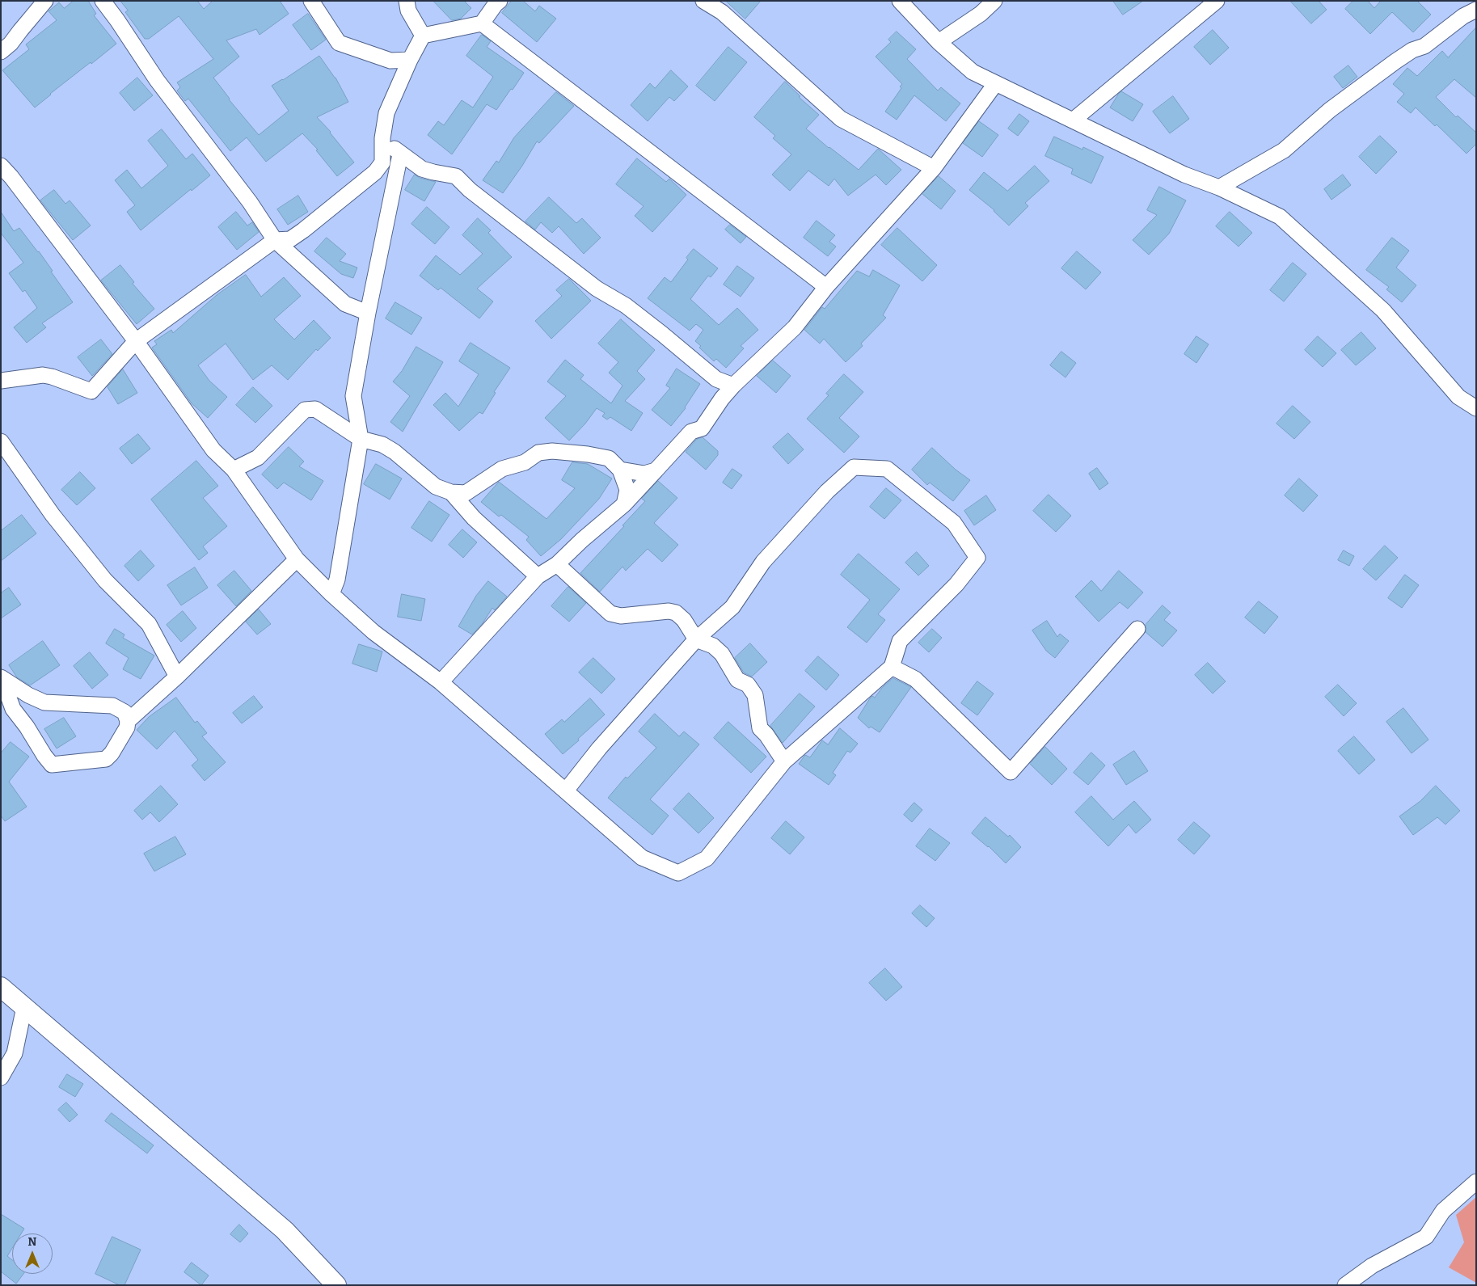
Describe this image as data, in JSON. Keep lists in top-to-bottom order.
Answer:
{
  "north": "top"
}
